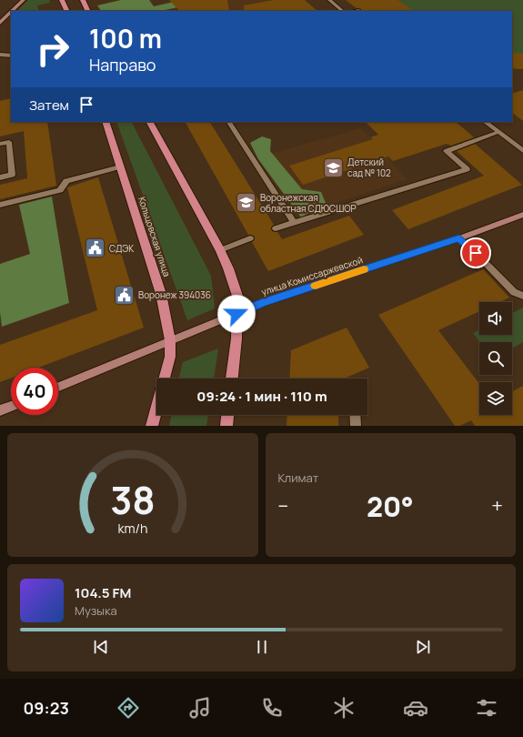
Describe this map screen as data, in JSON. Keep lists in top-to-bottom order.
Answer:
{
  "streets": {
    "main road": ["Кольцовская улица"],
    "street": ["улица Комиссаржевской"]
  },
  "crossings": [
    ["Кольцовская улица", "улица Комиссаржевской"]
  ],
  "places": {
    "school or university": ["Детский сад № 102", "Воронежская областная СДЮСШОР"],
    "public building": ["СДЭК", "Воронеж 394036"]
  },
  "page": {
    "turn": ["100 m", "Направо"],
    "then": "Затем",
    "limit": "40",
    "trip": "09:24 · 1 мин · 110 m",
    "tile": "Климат",
    "heat": ["−", "20°", "+"],
    "song": ["104.5 FM", "Музыка"],
    "tabs": "09:23",
    "gauge": ["38", "km/h"]
  }
}
